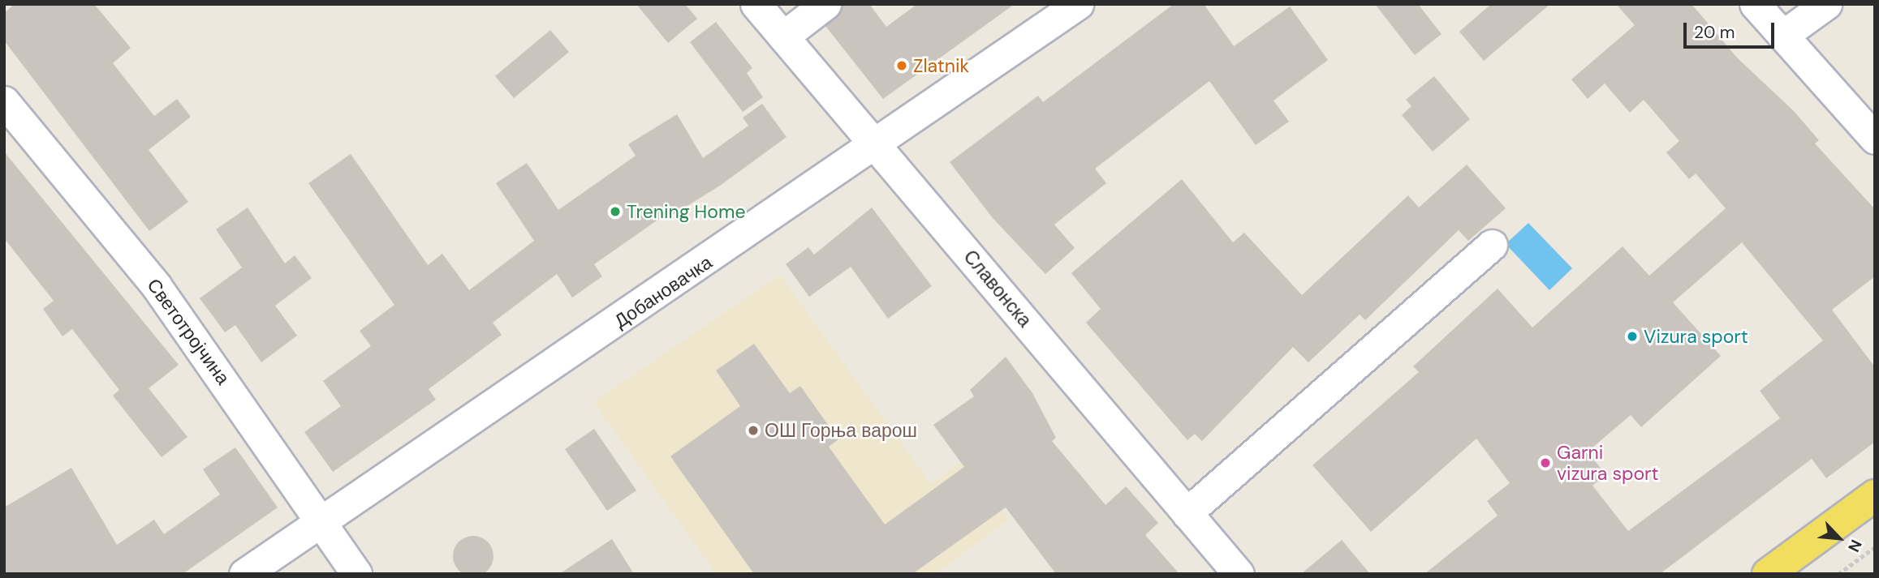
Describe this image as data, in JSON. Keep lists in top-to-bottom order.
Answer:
{
  "streets": {
    "street": ["Славонска", "Добановачка", "Светотројчина"]
  },
  "crossings": [
    ["Славонска", "Добановачка"],
    ["Добановачка", "Светотројчина"]
  ],
  "places": [
    "Zlatnik",
    "Trening Home",
    "Vizura sport",
    "ОШ Горња варош",
    "Garni vizura sport"
  ],
  "scale_bar": "20 m",
  "north": "bottom right"
}
